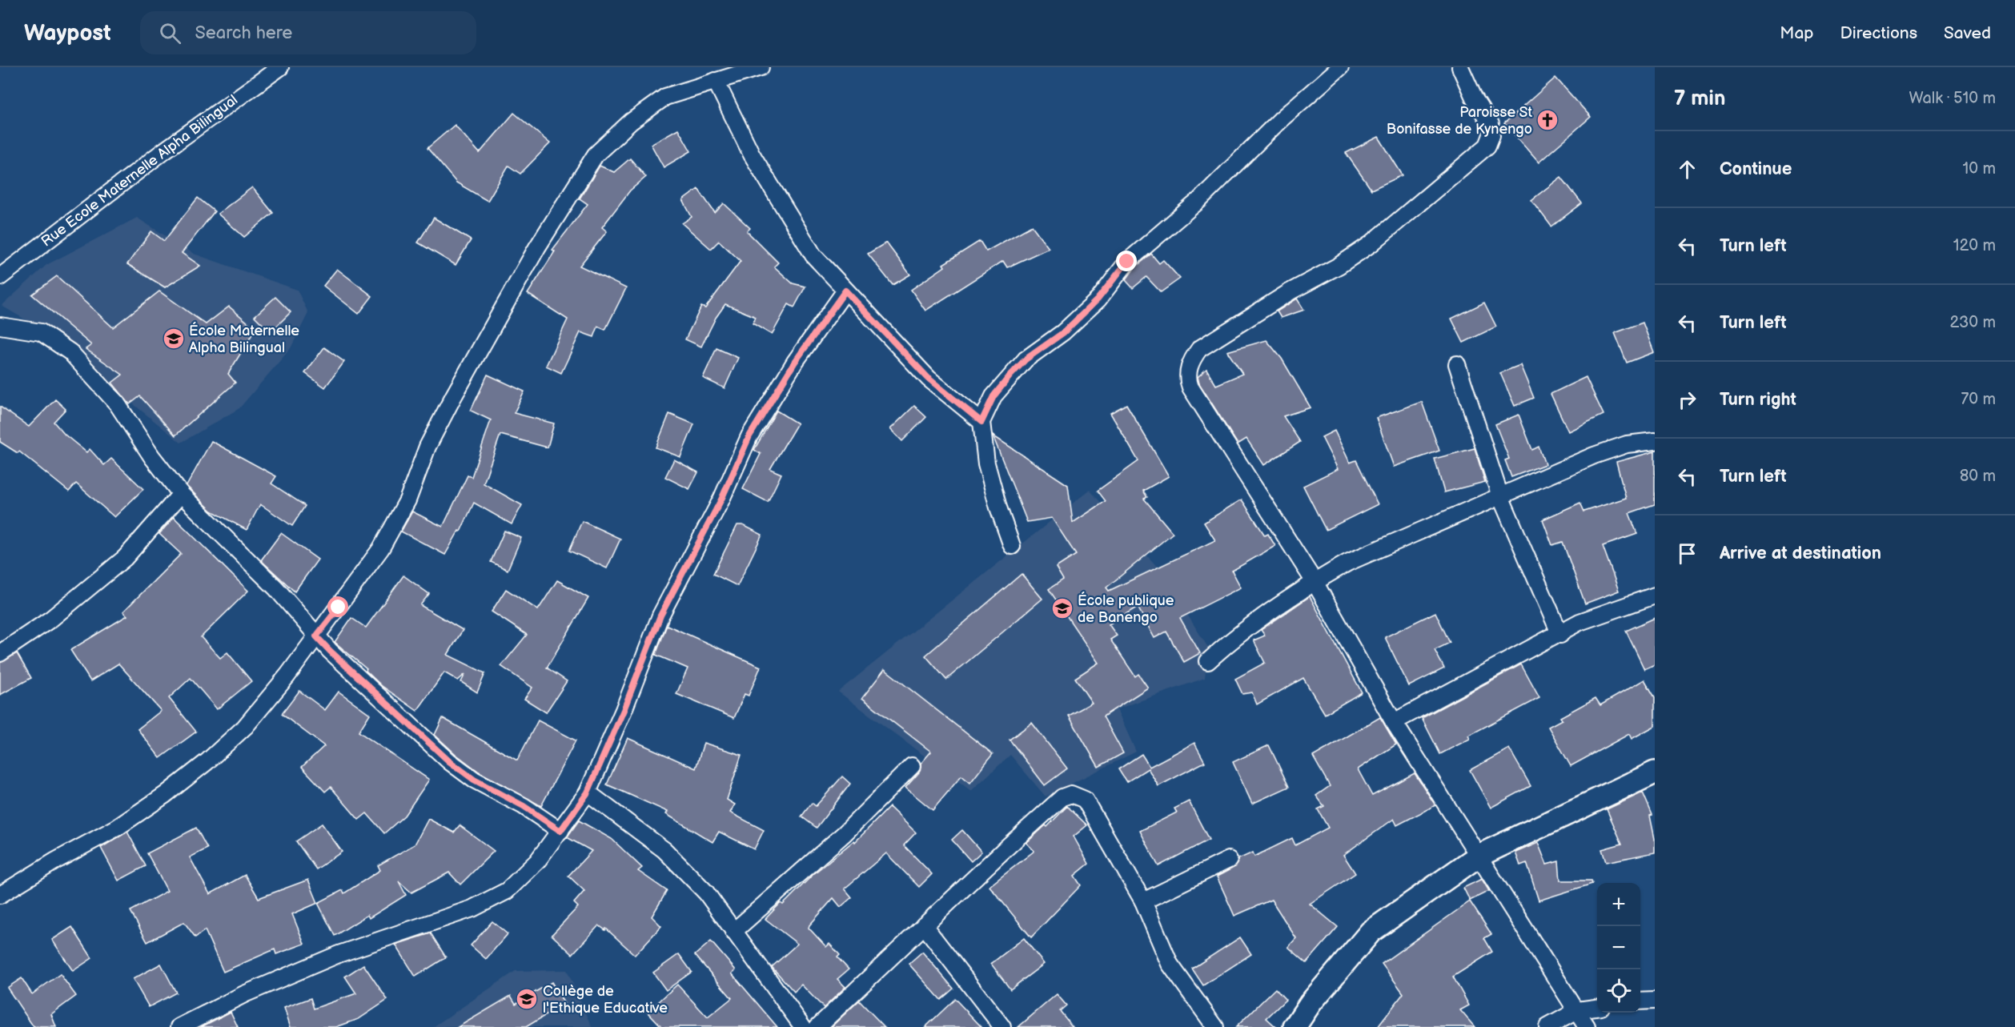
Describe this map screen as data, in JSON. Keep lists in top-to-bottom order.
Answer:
{
  "streets": {
    "street": ["Rue Ecole Maternelle Alpha Bilingual"]
  },
  "places": {
    "church": ["Paroisse St Bonifasse de Kynengo"],
    "school or university": ["École Maternelle Alpha Bilingual", "École publique de Banengo", "Collège de l'Ethique Educative"]
  },
  "page": {
    "header": "Waypost",
    "search": "Search here",
    "nav": ["Map", "Directions", "Saved"],
    "heading": ["7 min", "Walk · 510 m"],
    "list": [
      ["Continue", "10 m"],
      ["Turn left", "120 m"],
      ["Turn left", "230 m"],
      ["Turn right", "70 m"],
      ["Turn left", "80 m"],
      "Arrive at destination"
    ],
    "map_buttons": ["+", "−"]
  }
}
